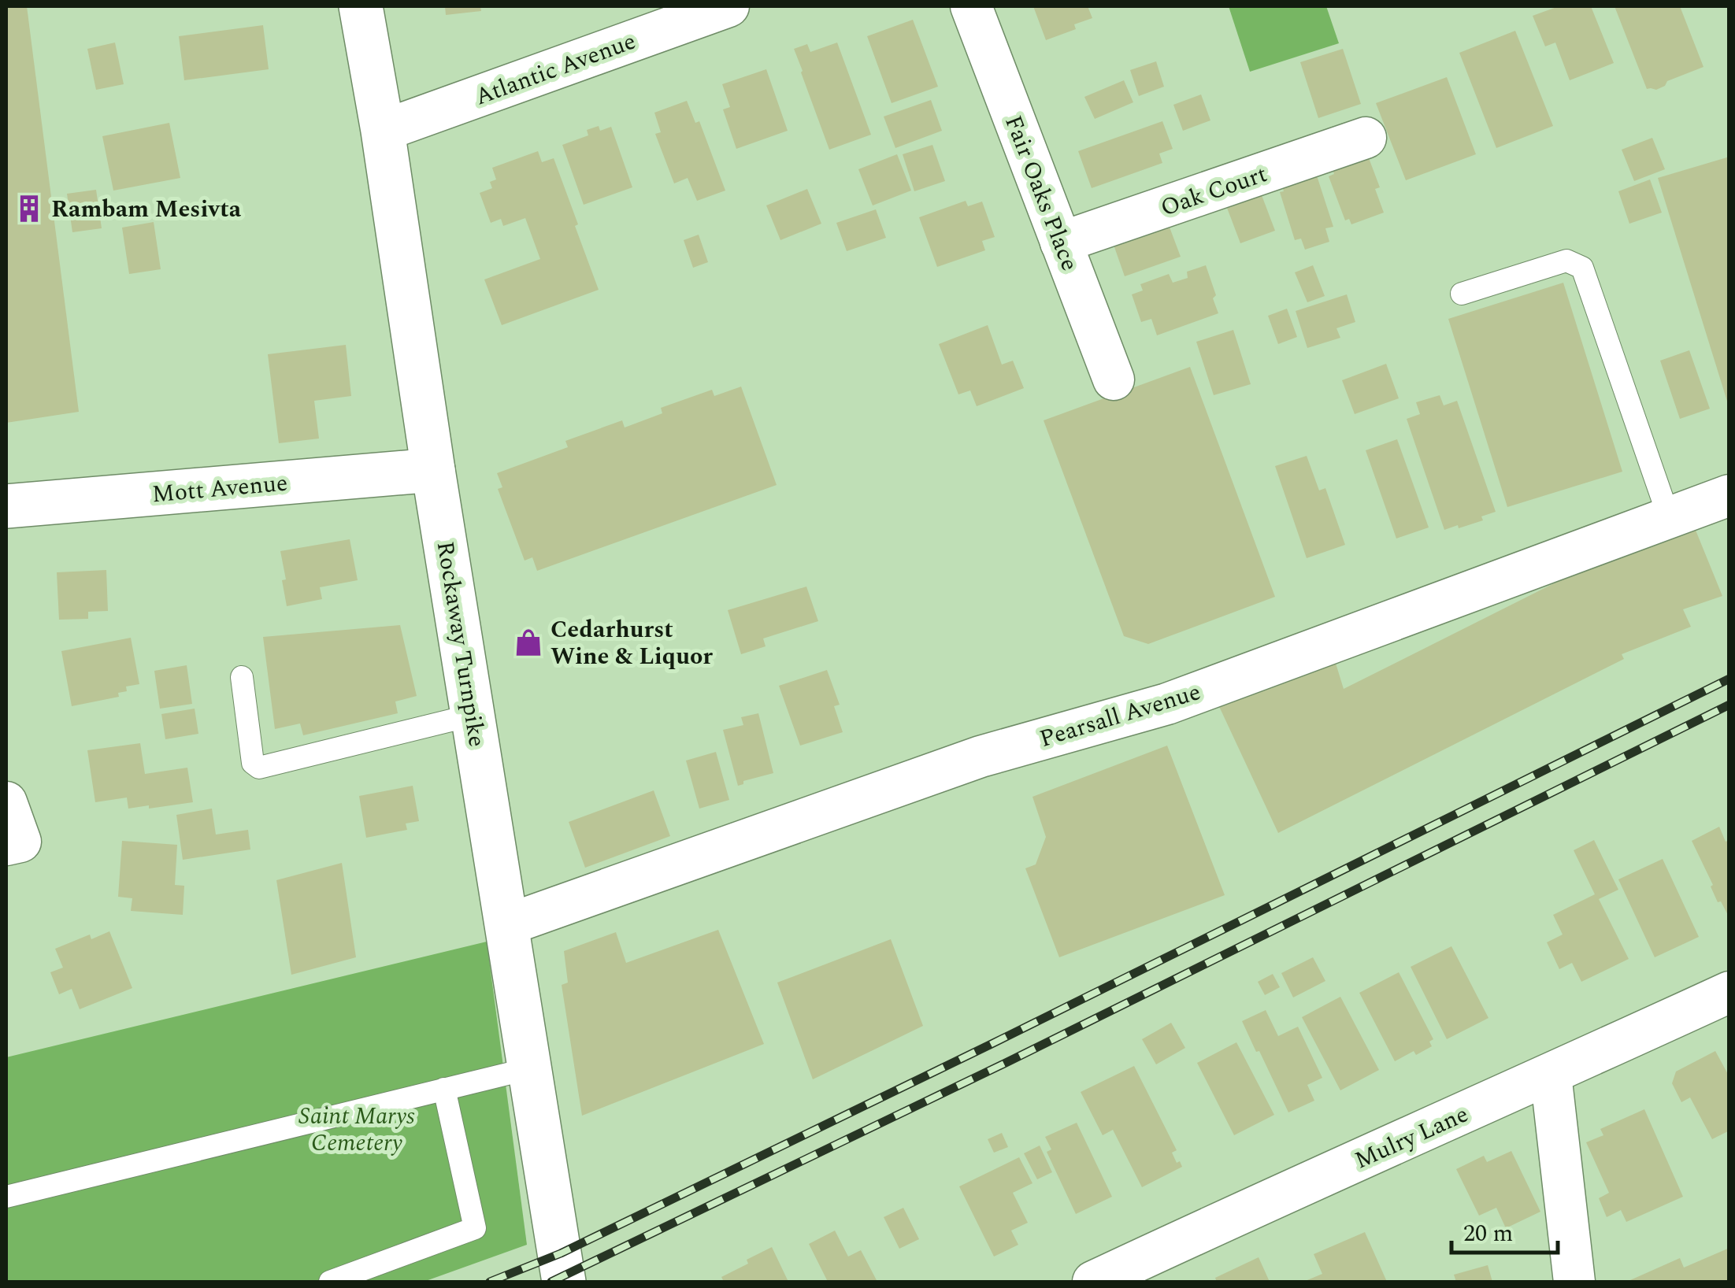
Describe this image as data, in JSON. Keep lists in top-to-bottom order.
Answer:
{
  "streets": {
    "main road": ["Mott Avenue", "Rockaway Turnpike"],
    "street": [
      "Atlantic Avenue",
      "Oak Court",
      "Fair Oaks Place",
      "Pearsall Avenue",
      "Mulry Lane"
    ]
  },
  "crossings": [
    ["Atlantic Avenue", "Rockaway Turnpike"],
    ["Oak Court", "Fair Oaks Place"],
    ["Mott Avenue", "Rockaway Turnpike"],
    ["Rockaway Turnpike", "Pearsall Avenue"]
  ],
  "parks": ["Saint Marys Cemetery"],
  "places": {
    "building": ["Rambam Mesivta"],
    "shop": ["Cedarhurst Wine & Liquor"]
  },
  "scale_bar": "20 m"
}
